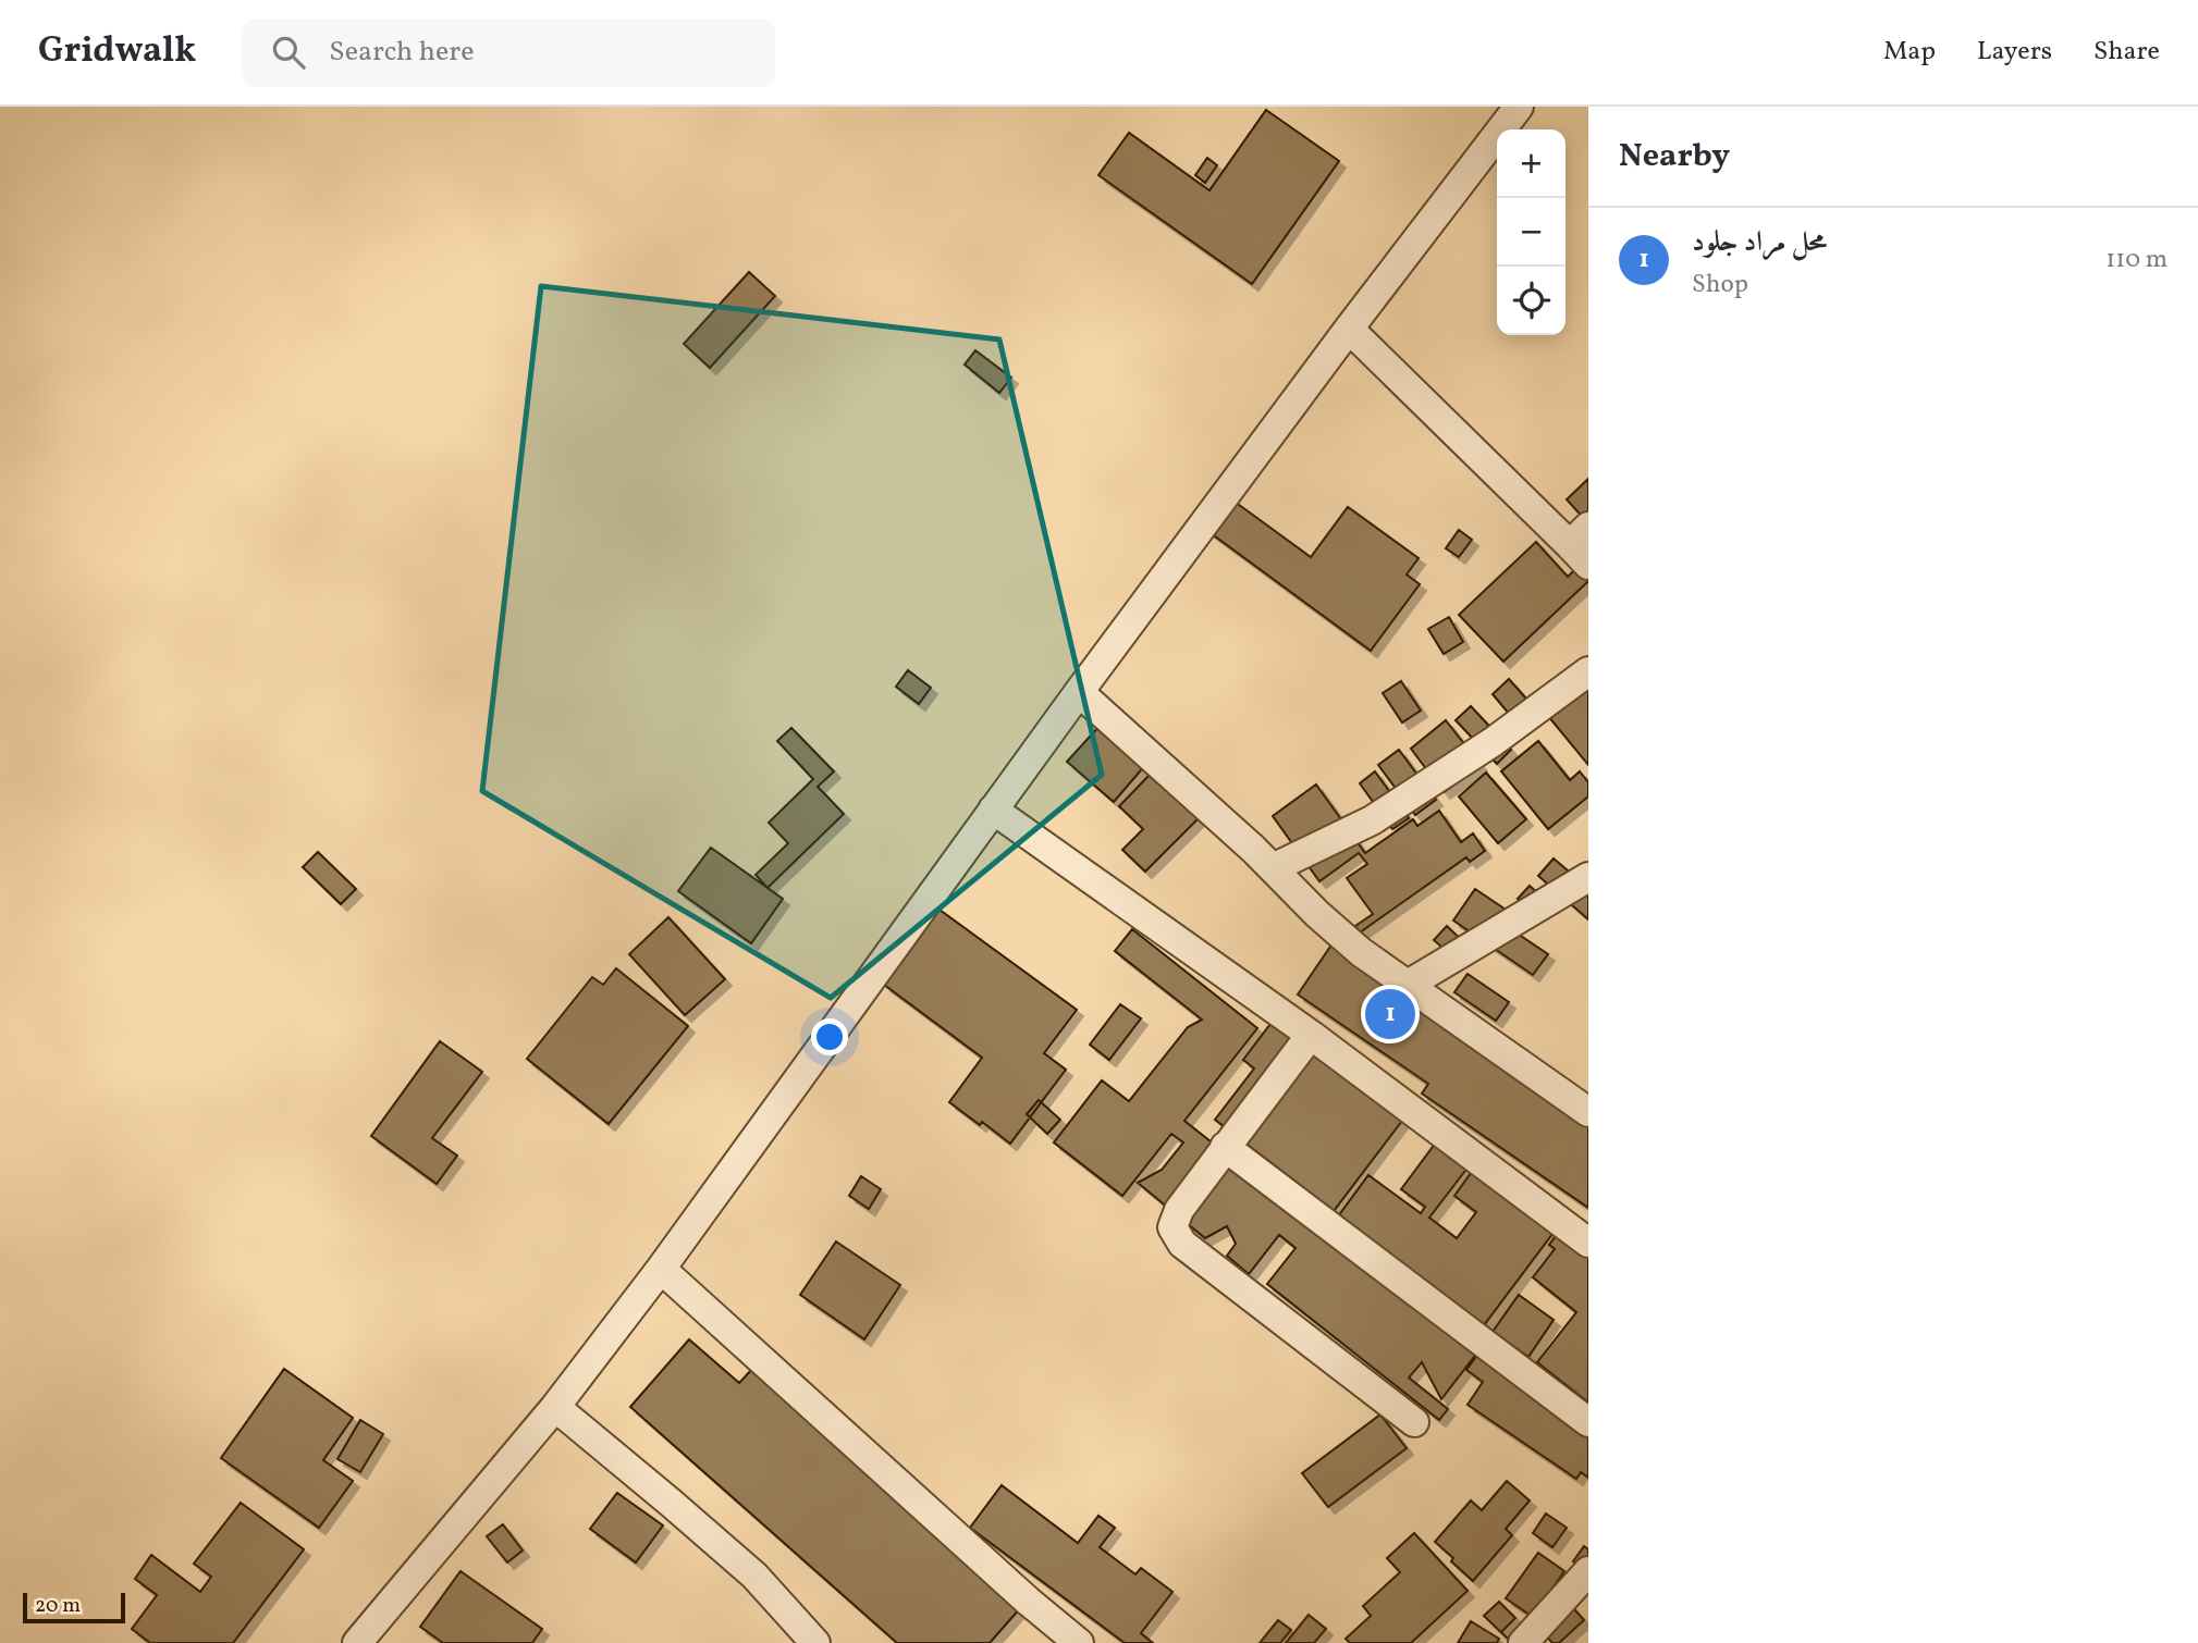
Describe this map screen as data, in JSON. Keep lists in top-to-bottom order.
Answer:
{
  "scale_bar": "20 m",
  "page": {
    "header": "Gridwalk",
    "search": "Search here",
    "nav": ["Map", "Layers", "Share"],
    "heading": "Nearby",
    "map_buttons": ["+", "−"],
    "list": [
      {
        "mark": "1",
        "name": "محل مراد جلود",
        "note": "Shop",
        "value": "110 m"
      }
    ],
    "pins": "1",
    "scale": "20 m"
  }
}
